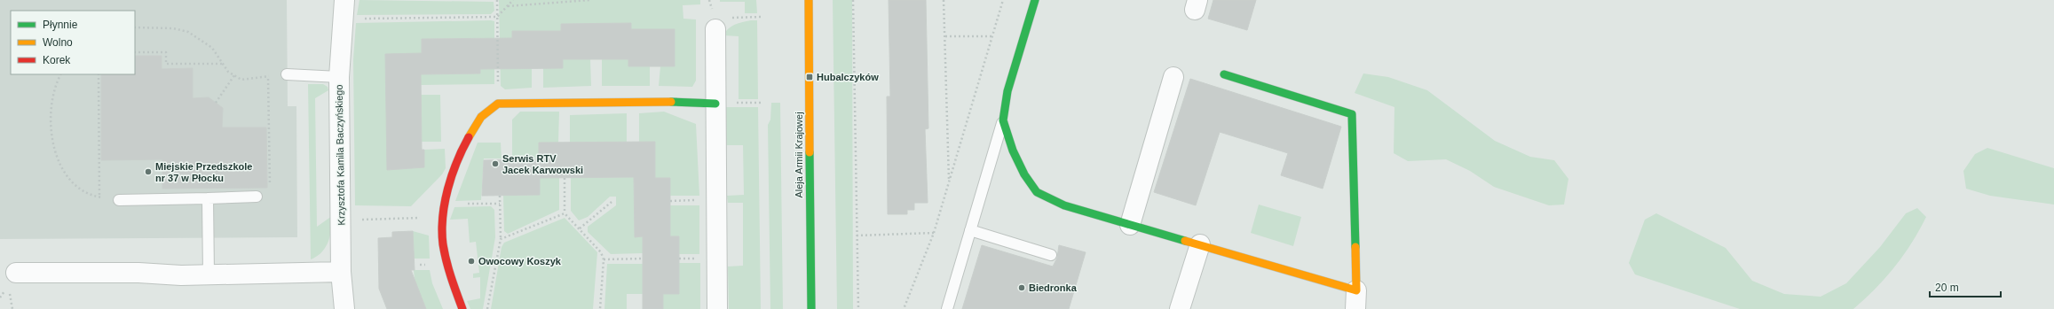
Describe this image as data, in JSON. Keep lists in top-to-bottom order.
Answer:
{
  "streets": {
    "street": ["Krzysztofa Kamila Baczyńskiego", "Aleja Armii Krajowej"]
  },
  "places": {
    "transit": ["Hubalczyków"],
    "other": [
      "Serwis RTV Jacek Karwowski",
      "Miejskie Przedszkole nr 37 w Płocku",
      "Owocowy Koszyk",
      "Biedronka"
    ]
  },
  "legend": ["Płynnie", "Wolno", "Korek"],
  "scale_bar": "20 m"
}
